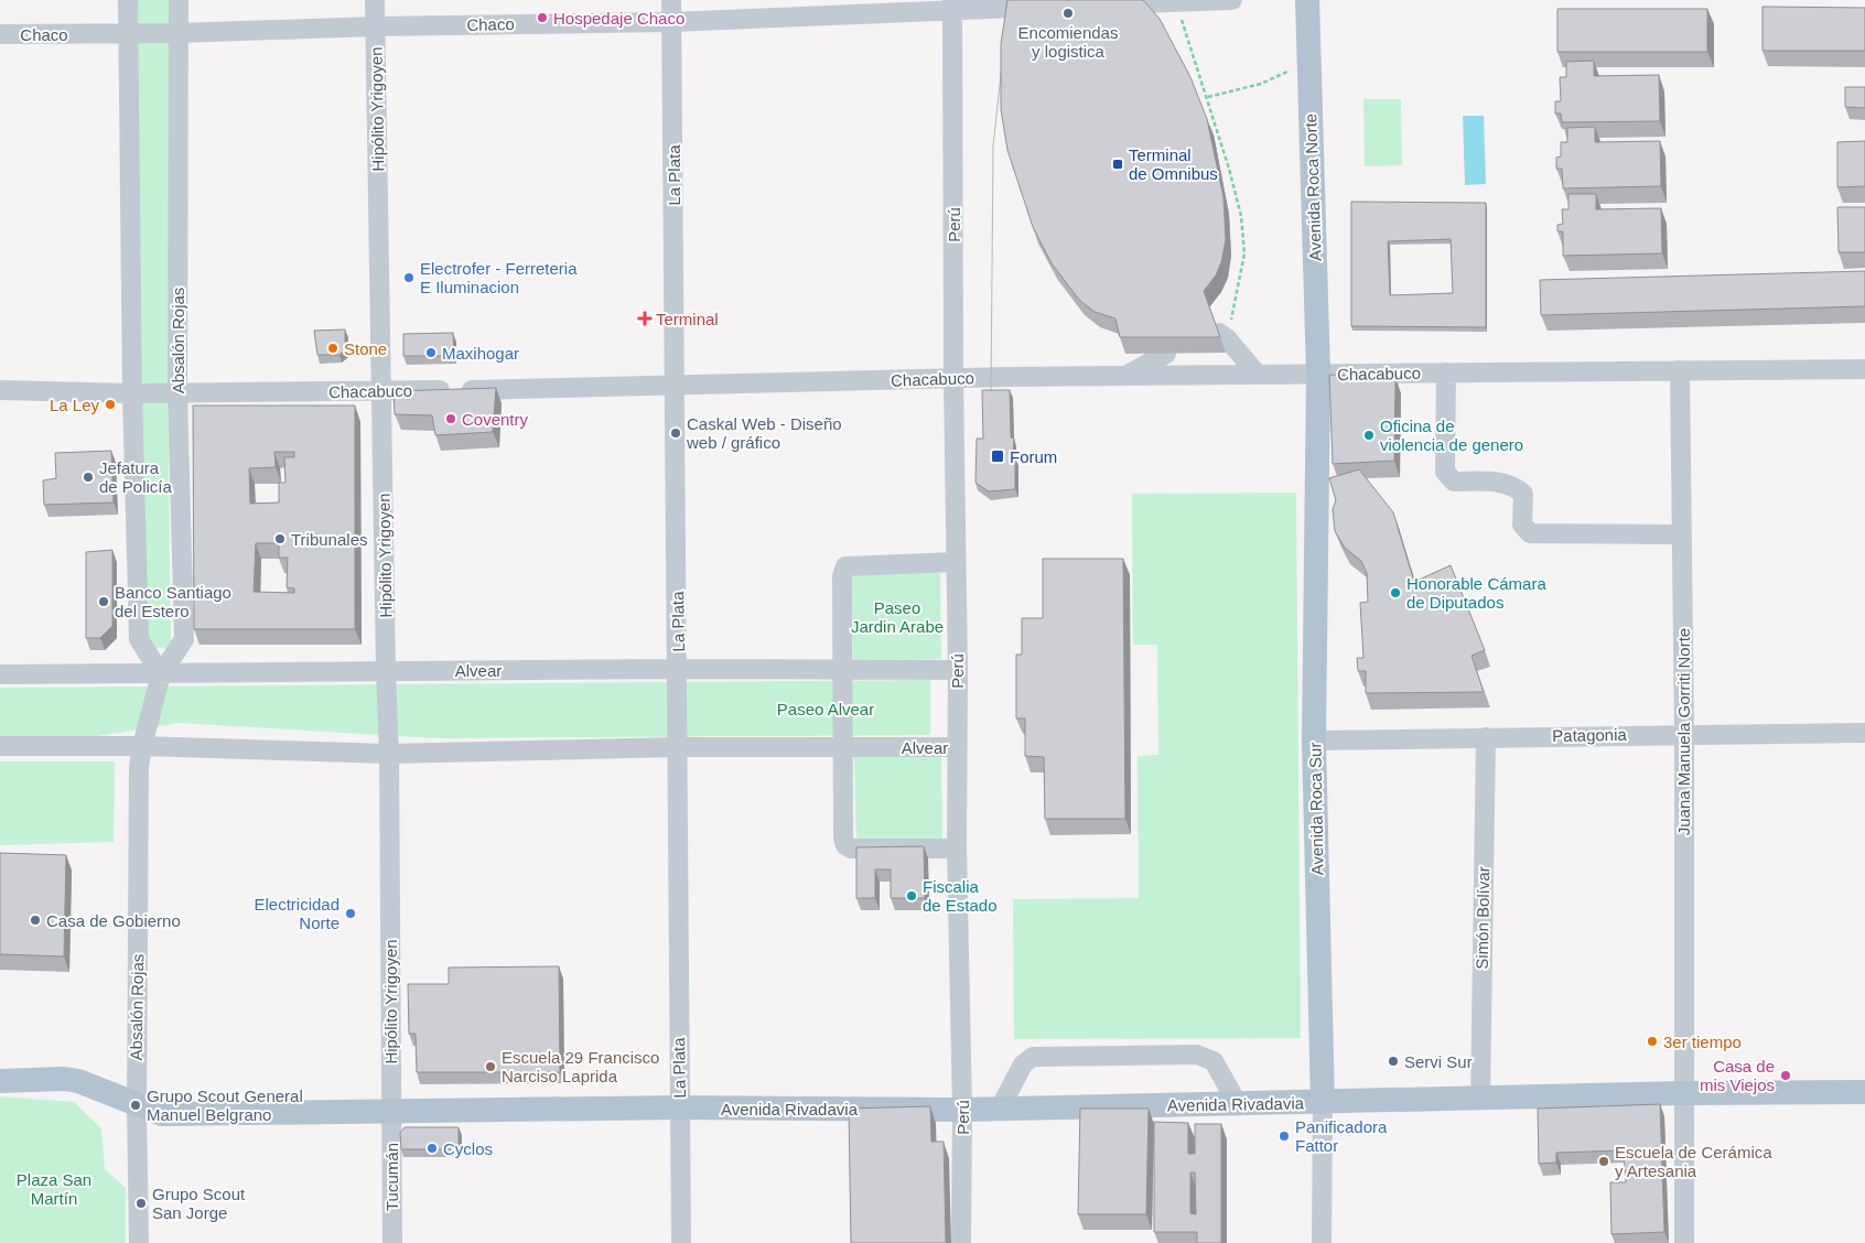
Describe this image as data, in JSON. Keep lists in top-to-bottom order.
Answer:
{
  "streets": {
    "main road": ["Avenida Roca Norte", "Avenida Roca Sur", "Avenida Rivadavia"],
    "street": [
      "Chaco",
      "Hipólito Yrigoyen",
      "La Plata",
      "Perú",
      "Absalón Rojas",
      "Chacabuco",
      "Alvear",
      "Juana Manuela Gorriti Norte",
      "Patagonia",
      "Simón Bolívar",
      "Tucumán"
    ]
  },
  "crossings": [
    ["Chaco", "Hipólito Yrigoyen"],
    ["Chaco", "La Plata"],
    ["Chaco", "Perú"],
    ["Chaco", "Absalón Rojas"],
    ["Hipólito Yrigoyen", "Chacabuco"],
    ["Hipólito Yrigoyen", "Alvear"],
    ["Hipólito Yrigoyen", "Avenida Rivadavia"],
    ["Hipólito Yrigoyen", "Tucumán"],
    ["La Plata", "Chacabuco"],
    ["La Plata", "Alvear"],
    ["La Plata", "Avenida Rivadavia"],
    ["Avenida Roca Norte", "Chacabuco"],
    ["Avenida Roca Norte", "Avenida Roca Sur"],
    ["Perú", "Chacabuco"],
    ["Perú", "Alvear"],
    ["Perú", "Avenida Rivadavia"],
    ["Absalón Rojas", "Chacabuco"],
    ["Absalón Rojas", "Alvear"],
    ["Absalón Rojas", "Avenida Rivadavia"],
    ["Chacabuco", "Juana Manuela Gorriti Norte"],
    ["Chacabuco", "Avenida Roca Sur"],
    ["Juana Manuela Gorriti Norte", "Patagonia"],
    ["Juana Manuela Gorriti Norte", "Avenida Rivadavia"],
    ["Patagonia", "Avenida Roca Sur"],
    ["Patagonia", "Simón Bolívar"],
    ["Avenida Roca Sur", "Avenida Rivadavia"],
    ["Simón Bolívar", "Avenida Rivadavia"],
    ["Avenida Rivadavia", "Tucumán"]
  ],
  "parks": ["Paseo Jardin Arabe", "Paseo Alvear", "Plaza San Martín"],
  "places": {
    "other": [
      "Encomiendas y logistica",
      "Hospedaje Chaco",
      "Electrofer - Ferreteria E Iluminacion",
      "Stone",
      "Maxihogar",
      "La Ley",
      "Coventry",
      "Caskal Web - Diseño web / gráfico",
      "Oficina de violencia de genero",
      "Jefatura de Policía",
      "Tribunales",
      "Honorable Cámara de Diputados",
      "Banco Santiago del Estero",
      "Fiscalia de Estado",
      "Electricidad Norte",
      "Casa de Gobierno",
      "3er tiempo",
      "Servi Sur",
      "Escuela 29 Francisco Narciso Laprida",
      "Casa de mis Viejos",
      "Grupo Scout General Manuel Belgrano",
      "Panificadora Fattor",
      "Cyclos",
      "Escuela de Cerámica y Artesania",
      "Grupo Scout San Jorge"
    ],
    "transit": ["Terminal de Omnibus", "Forum"],
    "health": ["Terminal"]
  }
}
